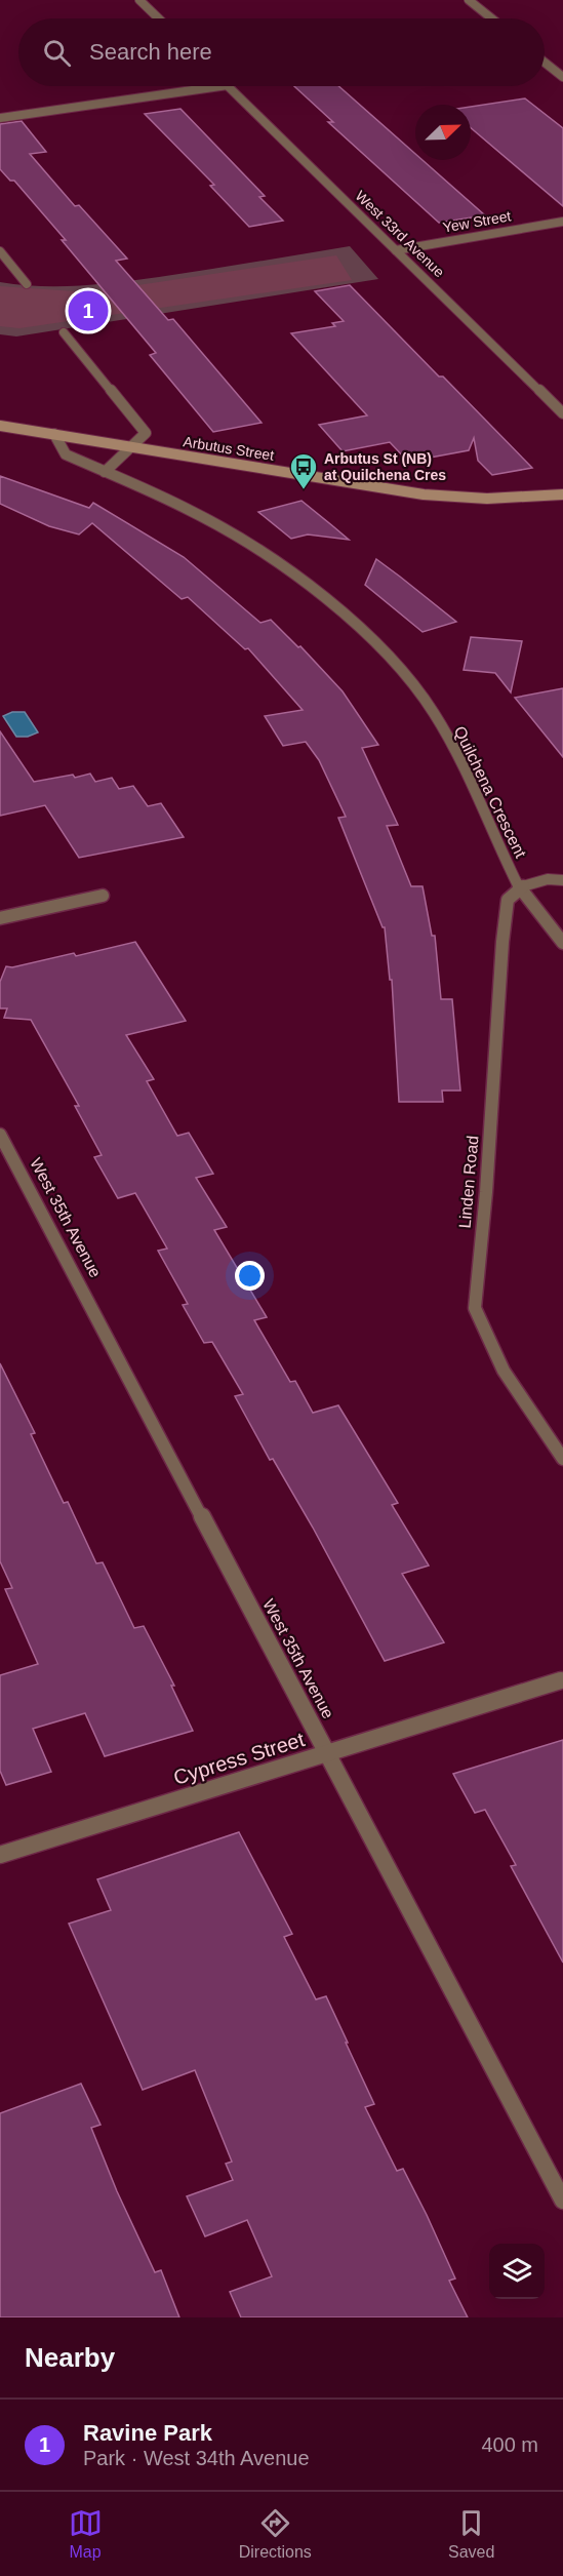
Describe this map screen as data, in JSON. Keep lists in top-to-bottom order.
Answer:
{
  "streets": {
    "main road": ["Arbutus Street"],
    "street": [
      "Yew Street",
      "West 33rd Avenue",
      "Quilchena Crescent",
      "Linden Road",
      "West 35th Avenue",
      "Cypress Street"
    ]
  },
  "crossings": [
    ["Yew Street", "West 33rd Avenue"],
    ["Arbutus Street", "Quilchena Crescent"],
    ["Quilchena Crescent", "Linden Road"],
    ["West 35th Avenue", "Cypress Street"]
  ],
  "places": {
    "bus stop": ["Arbutus St (NB) at Quilchena Cres"]
  },
  "north": "top right",
  "page": {
    "search": "Search here",
    "pins": "1",
    "heading": "Nearby",
    "list": [
      {
        "mark": "1",
        "name": "Ravine Park",
        "note": "Park · West 34th Avenue",
        "value": "400 m"
      }
    ],
    "nav": ["Map", "Directions", "Saved"]
  }
}
